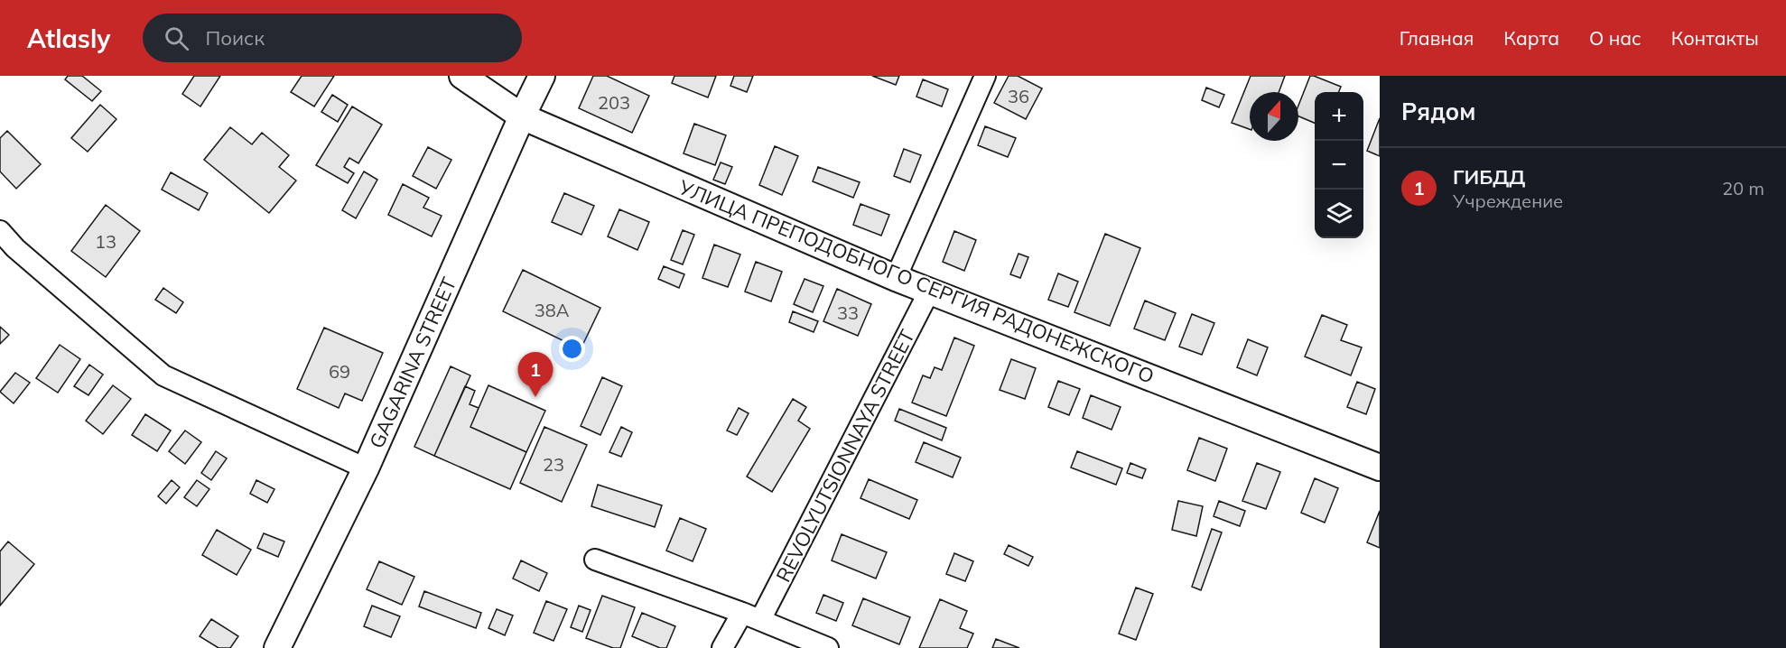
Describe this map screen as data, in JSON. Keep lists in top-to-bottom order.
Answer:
{
  "streets": {
    "street": ["УЛИЦА ПРЕПОДОБНОГО СЕРГИЯ РАДОНЕЖСКОГО", "GAGARINA STREET", "REVOLYUTSIONNAYA STREET"]
  },
  "crossings": [
    ["УЛИЦА ПРЕПОДОБНОГО СЕРГИЯ РАДОНЕЖСКОГО", "GAGARINA STREET"],
    ["УЛИЦА ПРЕПОДОБНОГО СЕРГИЯ РАДОНЕЖСКОГО", "REVOLYUTSIONNAYA STREET"]
  ],
  "house_numbers": [
    "36",
    "203",
    "13",
    "38А",
    "33",
    "69",
    "23"
  ],
  "north": "top",
  "page": {
    "header": "Atlasly",
    "search": "Поиск",
    "nav": [
      "Главная",
      "Карта",
      "О нас",
      "Контакты"
    ],
    "heading": "Рядом",
    "map_buttons": ["+", "−"],
    "list": [
      {
        "mark": "1",
        "name": "ГИБДД",
        "note": "Учреждение",
        "value": "20 m"
      }
    ],
    "pins": "1"
  }
}
